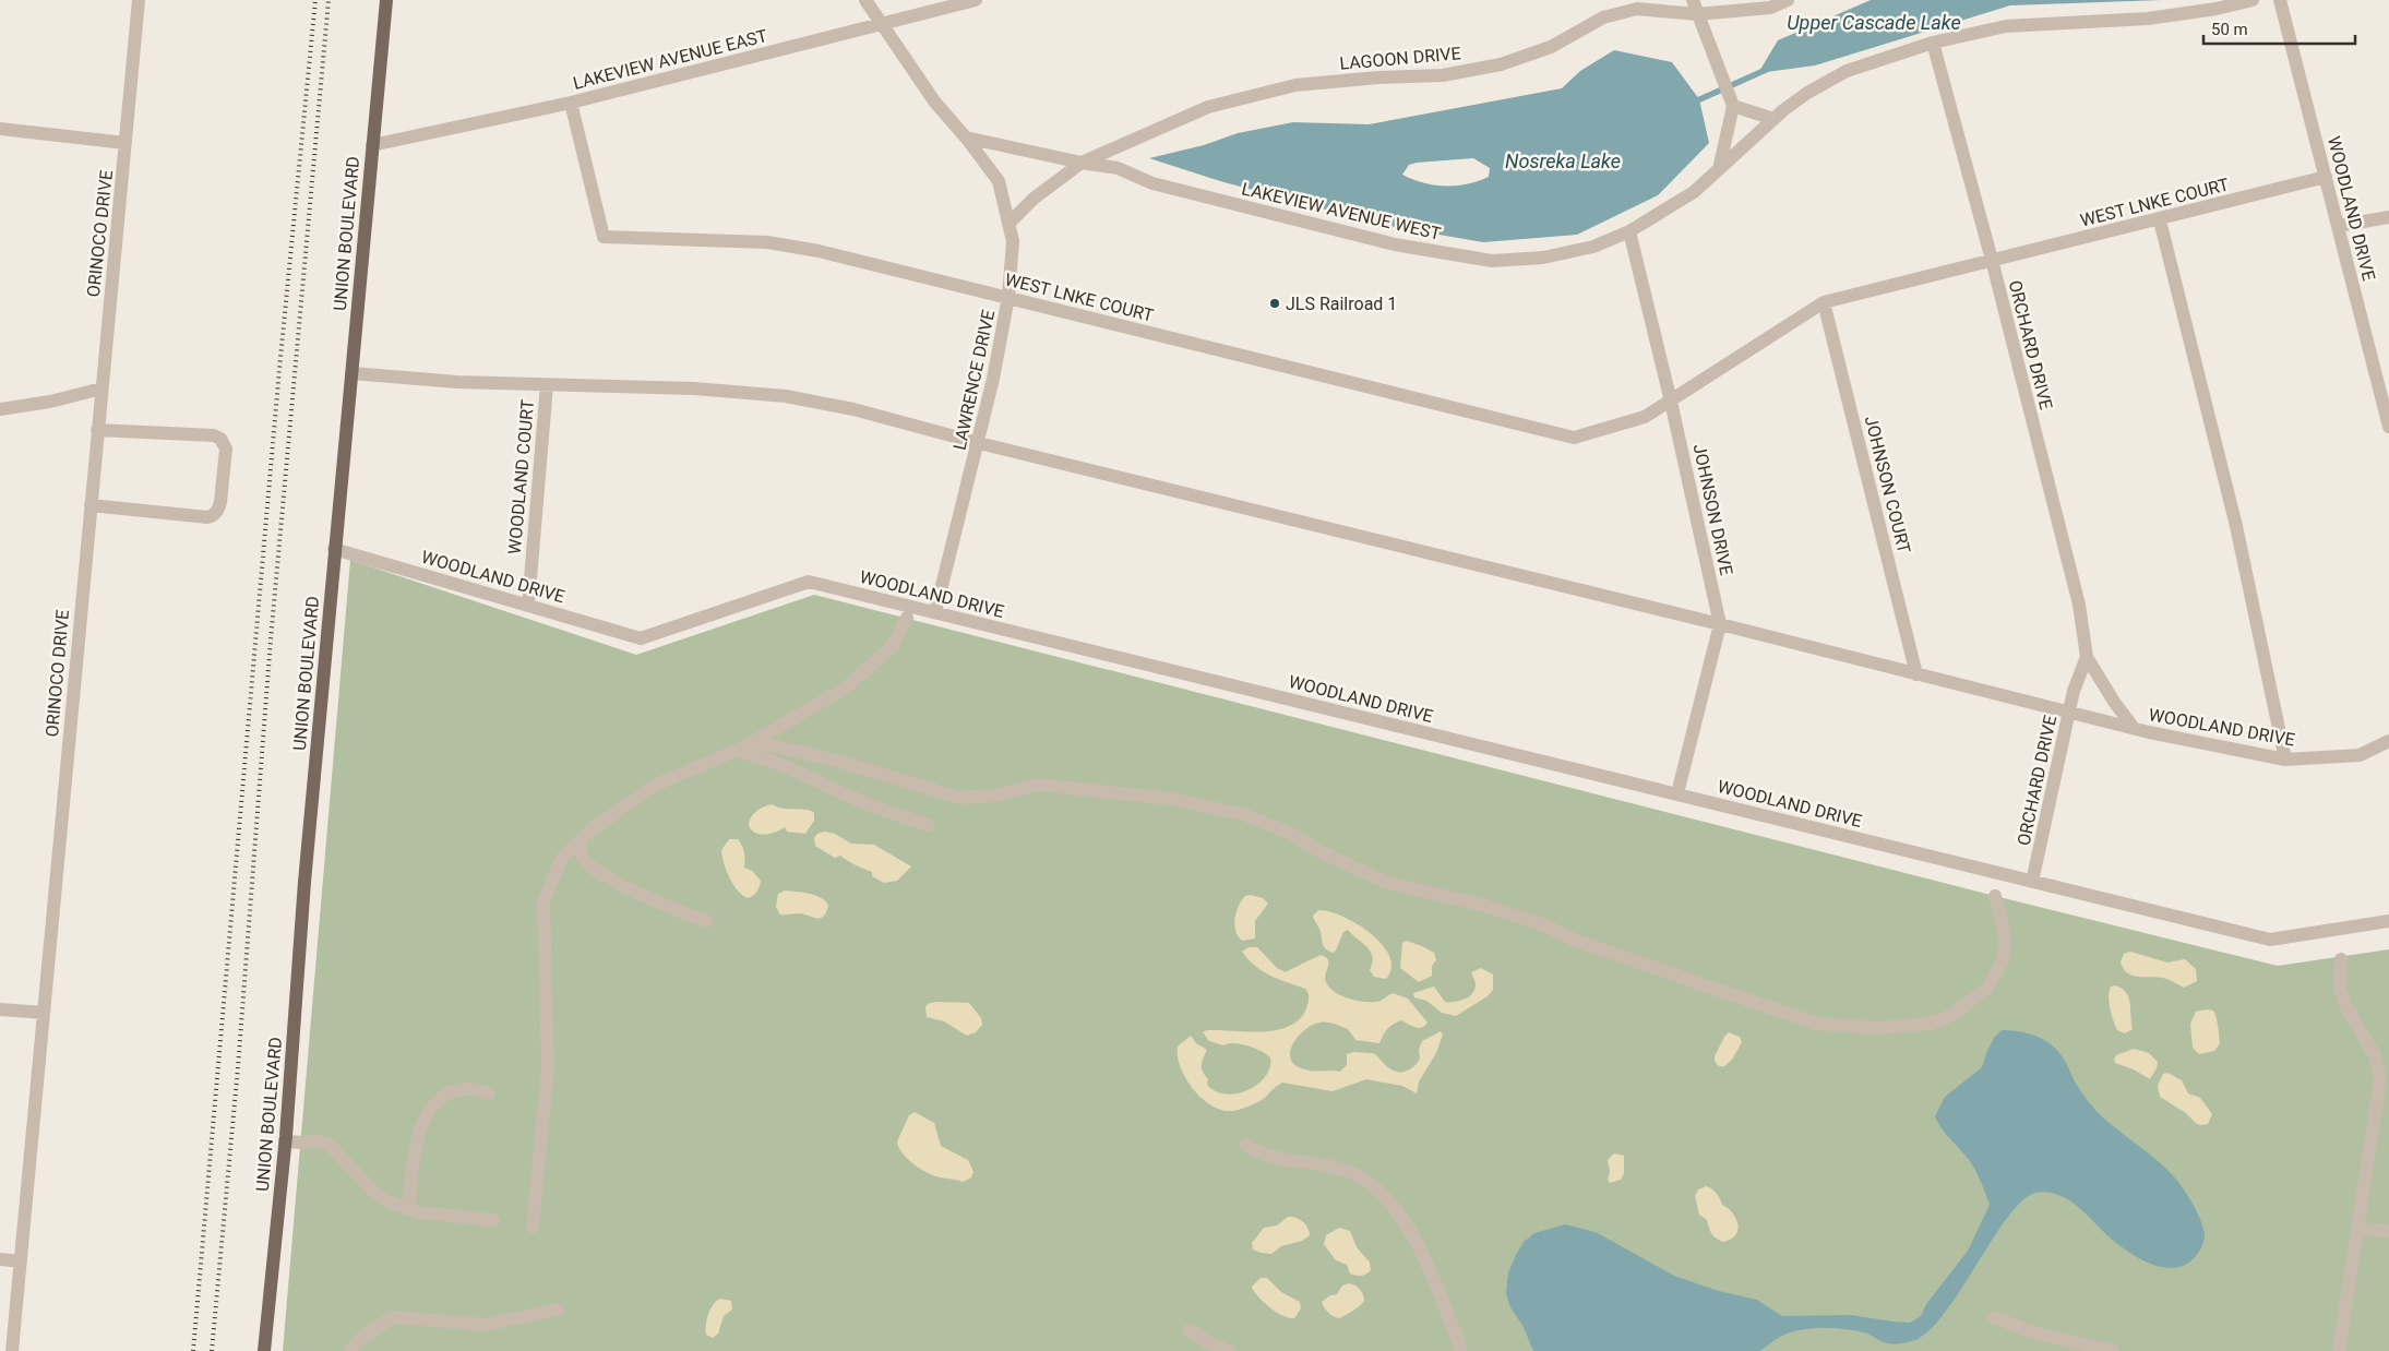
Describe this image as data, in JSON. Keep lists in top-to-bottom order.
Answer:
{
  "streets": {
    "main road": ["UNION BOULEVARD"],
    "street": [
      "LAGOON DRIVE",
      "LAKEVIEW AVENUE EAST",
      "WEST LNKE COURT",
      "WOODLAND DRIVE",
      "LAKEVIEW AVENUE WEST",
      "ORINOCO DRIVE",
      "ORCHARD DRIVE",
      "LAWRENCE DRIVE",
      "WOODLAND COURT",
      "JOHNSON COURT",
      "JOHNSON DRIVE"
    ]
  },
  "crossings": [
    ["LAGOON DRIVE", "LAKEVIEW AVENUE WEST"],
    ["LAGOON DRIVE", "LAWRENCE DRIVE"],
    ["LAKEVIEW AVENUE EAST", "WEST LNKE COURT"],
    ["LAKEVIEW AVENUE EAST", "UNION BOULEVARD"],
    ["LAKEVIEW AVENUE EAST", "LAWRENCE DRIVE"],
    ["WEST LNKE COURT", "WOODLAND DRIVE"],
    ["WEST LNKE COURT", "ORCHARD DRIVE"],
    ["WEST LNKE COURT", "LAWRENCE DRIVE"],
    ["WEST LNKE COURT", "JOHNSON COURT"],
    ["WEST LNKE COURT", "JOHNSON DRIVE"],
    ["WOODLAND DRIVE", "UNION BOULEVARD"],
    ["WOODLAND DRIVE", "ORCHARD DRIVE"],
    ["WOODLAND DRIVE", "LAWRENCE DRIVE"],
    ["WOODLAND DRIVE", "WOODLAND COURT"],
    ["WOODLAND DRIVE", "JOHNSON COURT"],
    ["WOODLAND DRIVE", "JOHNSON DRIVE"],
    ["LAKEVIEW AVENUE WEST", "ORCHARD DRIVE"],
    ["LAKEVIEW AVENUE WEST", "JOHNSON DRIVE"]
  ],
  "water": ["Upper Cascade Lake", "Nosreka Lake"],
  "places": ["JLS Railroad 1"],
  "scale_bar": "50 m"
}
